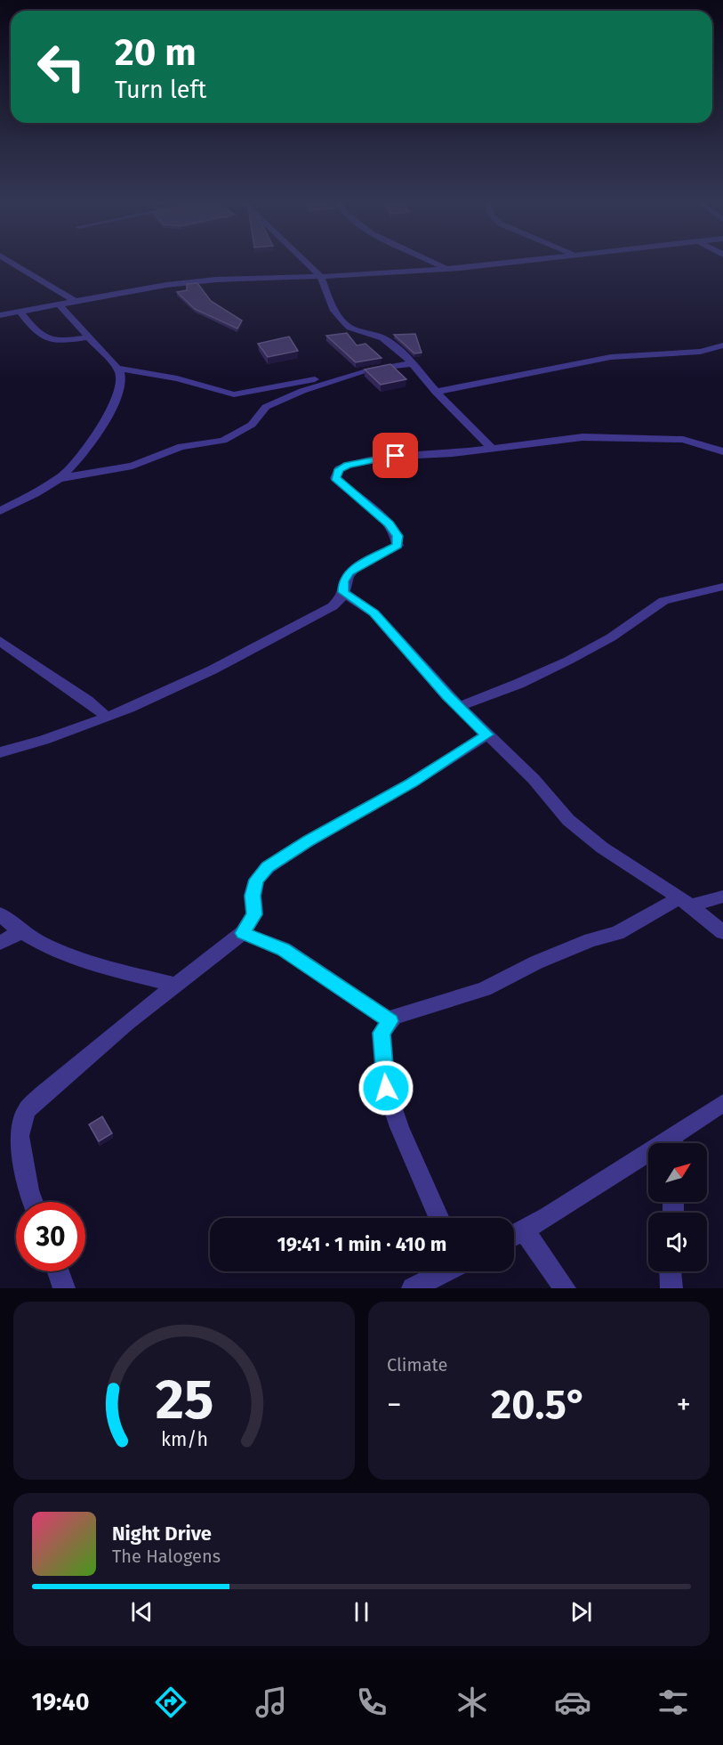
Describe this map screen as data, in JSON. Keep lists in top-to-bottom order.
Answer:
{
  "north": "top right",
  "page": {
    "turn": ["20 m", "Turn left"],
    "limit": "30",
    "trip": "19:41 · 1 min · 410 m",
    "tile": "Climate",
    "heat": ["−", "20.5°", "+"],
    "song": ["Night Drive", "The Halogens"],
    "tabs": "19:40",
    "gauge": ["25", "km/h"]
  }
}
